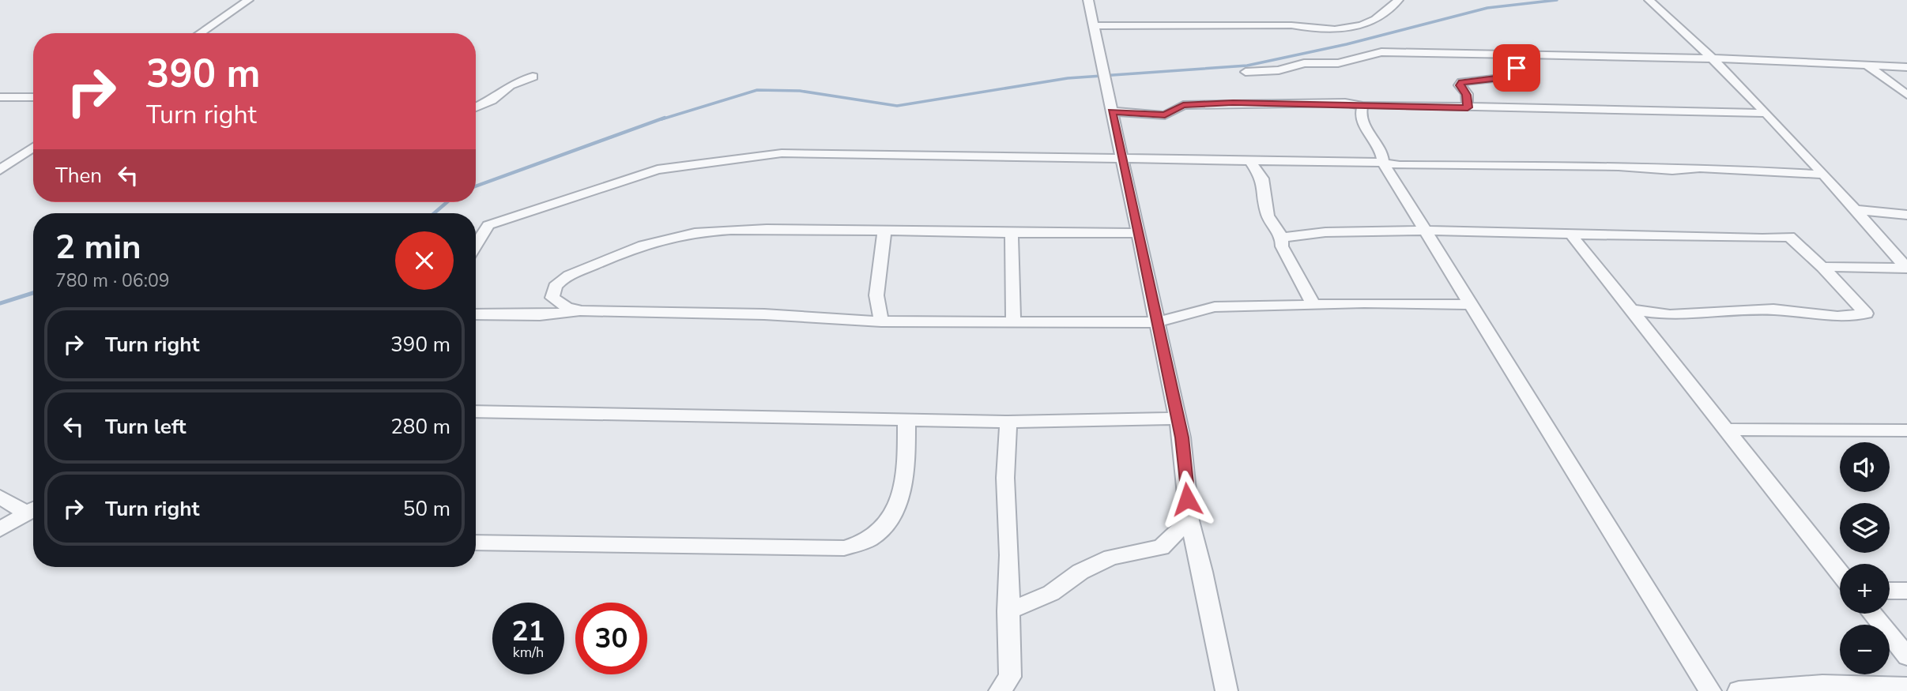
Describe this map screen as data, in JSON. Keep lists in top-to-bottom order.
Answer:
{
  "page": {
    "turn": ["390 m", "Turn right"],
    "then": "Then",
    "heading": ["2 min", "780 m · 06:09"],
    "list": [
      {
        "name": "Turn right",
        "value": "390 m"
      },
      {
        "name": "Turn left",
        "value": "280 m"
      },
      {
        "name": "Turn right",
        "value": "50 m"
      }
    ],
    "map_buttons": ["+", "−"],
    "speed": "21 km/h",
    "limit": "30"
  }
}
